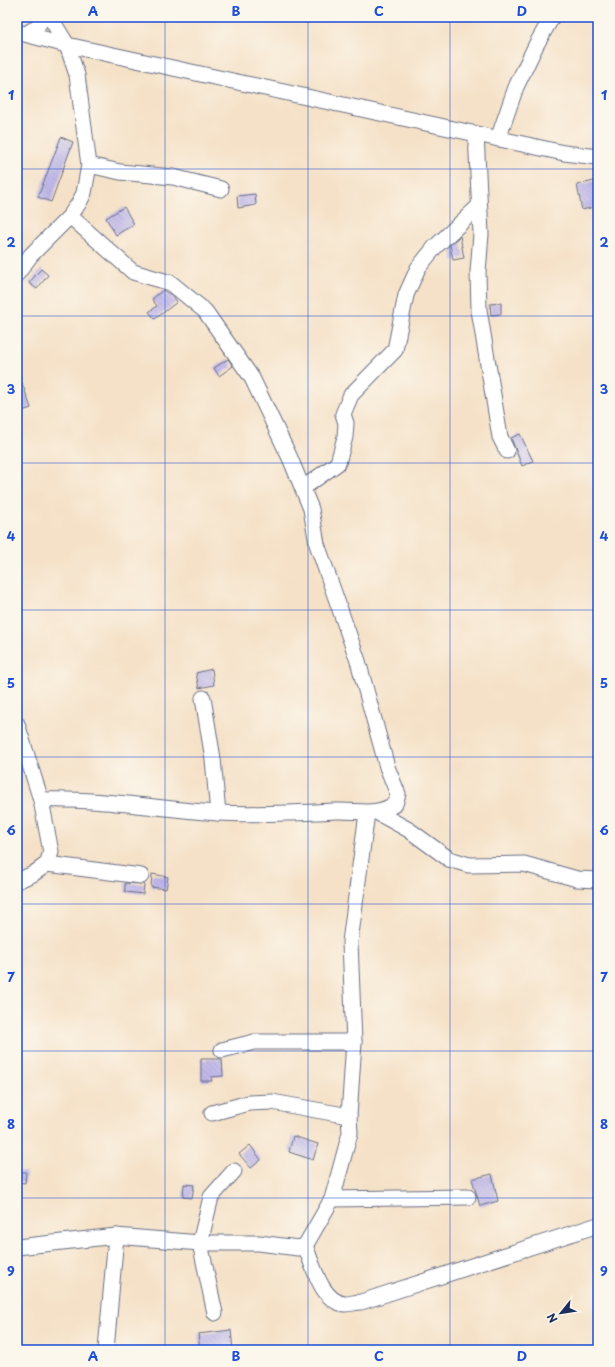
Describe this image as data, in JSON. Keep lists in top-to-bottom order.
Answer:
{
  "north": "bottom left",
  "grid": {
    "columns": [
      "A",
      "B",
      "C",
      "D"
    ],
    "rows": [
      "1",
      "2",
      "3",
      "4",
      "5",
      "6",
      "7",
      "8",
      "9"
    ]
  }
}
